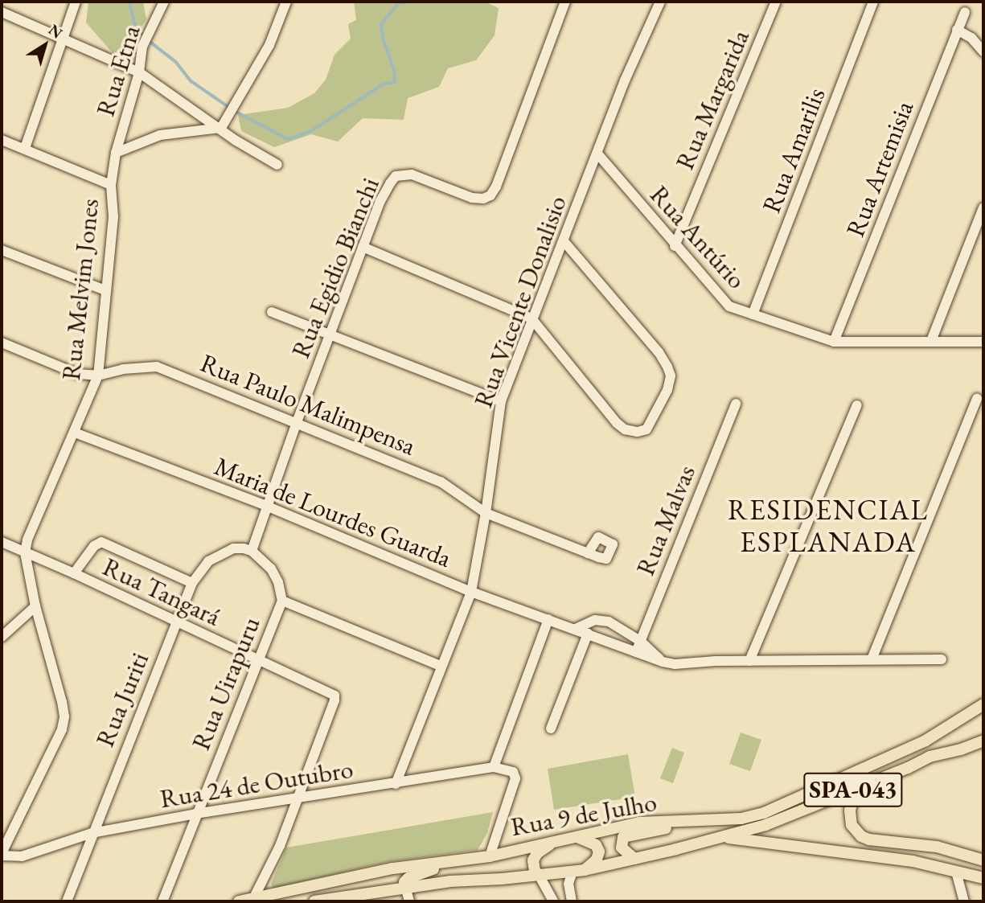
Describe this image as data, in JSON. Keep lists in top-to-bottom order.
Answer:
{
  "streets": {
    "main road": ["SPA-043", "Rua 9 de Julho"],
    "street": [
      "Rua Etna",
      "Rua Margarida",
      "Rua Amarilis",
      "Rua Artemisia",
      "Rua Antúrio",
      "Rua Egidio Bianchi",
      "Rua Melvim Jones",
      "Rua Vicente Donalisio",
      "Rua Paulo Malimpensa",
      "Maria de Lourdes Guarda",
      "Rua Malvas",
      "Rua Tangará",
      "Rua Uirapuru",
      "Rua Juriti",
      "Rua 24 de Outubro"
    ]
  },
  "crossings": [
    ["Rua Etna", "Rua Melvim Jones"],
    ["Rua Margarida", "Rua Antúrio"],
    ["Rua Amarilis", "Rua Antúrio"],
    ["Rua Artemisia", "Rua Antúrio"],
    ["Rua Antúrio", "Rua Vicente Donalisio"],
    ["Rua Egidio Bianchi", "Rua Paulo Malimpensa"],
    ["Rua Egidio Bianchi", "Maria de Lourdes Guarda"],
    ["Rua Egidio Bianchi", "Rua Tangará"],
    ["Rua Egidio Bianchi", "Rua Uirapuru"],
    ["Rua Egidio Bianchi", "Rua Juriti"],
    ["Rua Melvim Jones", "Rua Paulo Malimpensa"],
    ["Rua Melvim Jones", "Maria de Lourdes Guarda"],
    ["Rua Melvim Jones", "Rua Tangará"],
    ["Rua Vicente Donalisio", "Rua Paulo Malimpensa"],
    ["Rua Vicente Donalisio", "Maria de Lourdes Guarda"],
    ["Rua Vicente Donalisio", "Rua 24 de Outubro"],
    ["Maria de Lourdes Guarda", "Rua Malvas"],
    ["Rua Tangará", "Rua Uirapuru"],
    ["Rua Tangará", "Rua Juriti"],
    ["Rua Tangará", "Rua 24 de Outubro"],
    ["Rua Uirapuru", "Rua Juriti"],
    ["Rua Uirapuru", "Rua 24 de Outubro"],
    ["Rua Juriti", "Rua 24 de Outubro"]
  ],
  "districts": ["RESIDENCIAL ESPLANADA"],
  "north": "top right"
}
